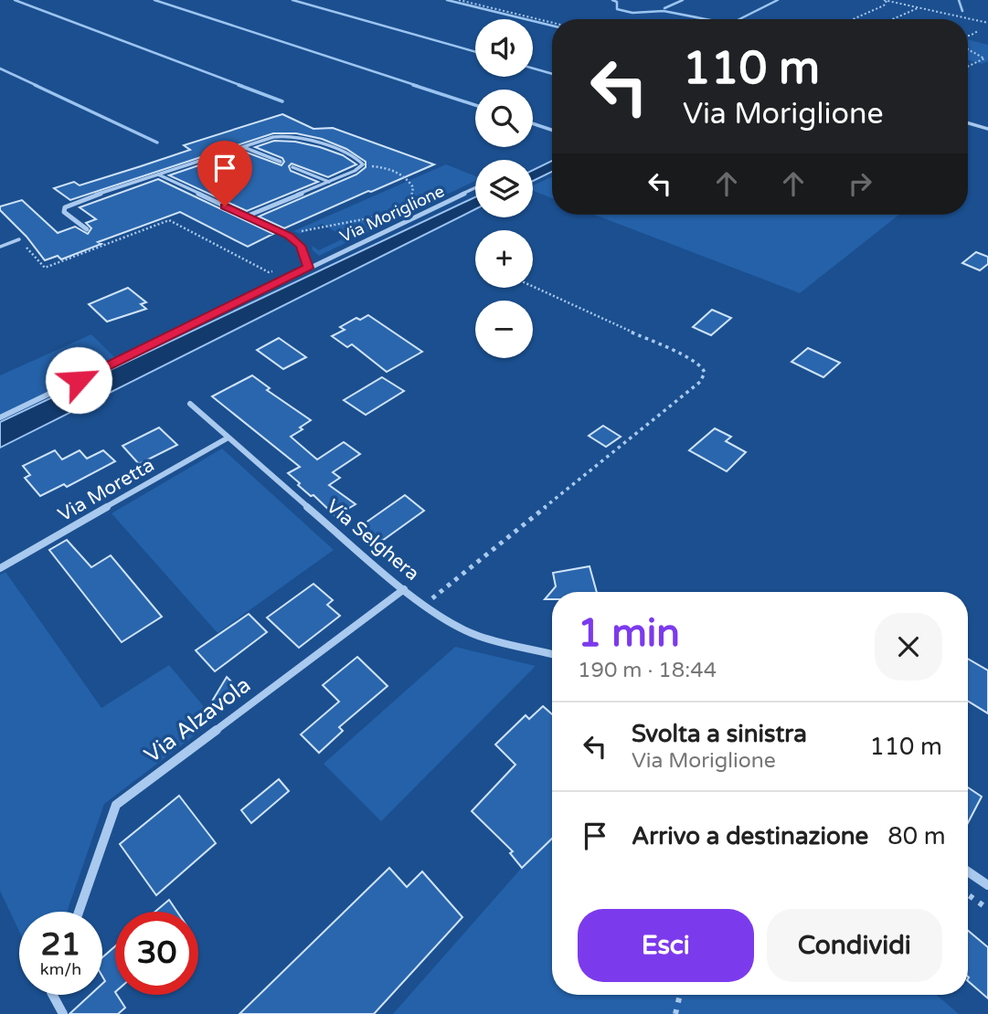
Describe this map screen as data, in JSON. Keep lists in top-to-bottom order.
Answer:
{
  "streets": {
    "street": [
      "Via Moriglione",
      "Via Moretta",
      "Via Selghera",
      "Via Alzavola"
    ]
  },
  "crossings": [
    ["Via Moretta", "Via Selghera"],
    ["Via Selghera", "Via Alzavola"]
  ],
  "page": {
    "map_buttons": ["+", "−"],
    "turn": ["110 m", "Via Moriglione"],
    "heading": ["1 min", "190 m · 18:44"],
    "list": [
      {
        "name": "Svolta a sinistra",
        "note": "Via Moriglione",
        "value": "110 m"
      },
      {
        "name": "Arrivo a destinazione",
        "value": "80 m"
      }
    ],
    "buttons": ["Esci", "Condividi"],
    "speed": "21 km/h",
    "limit": "30"
  }
}
